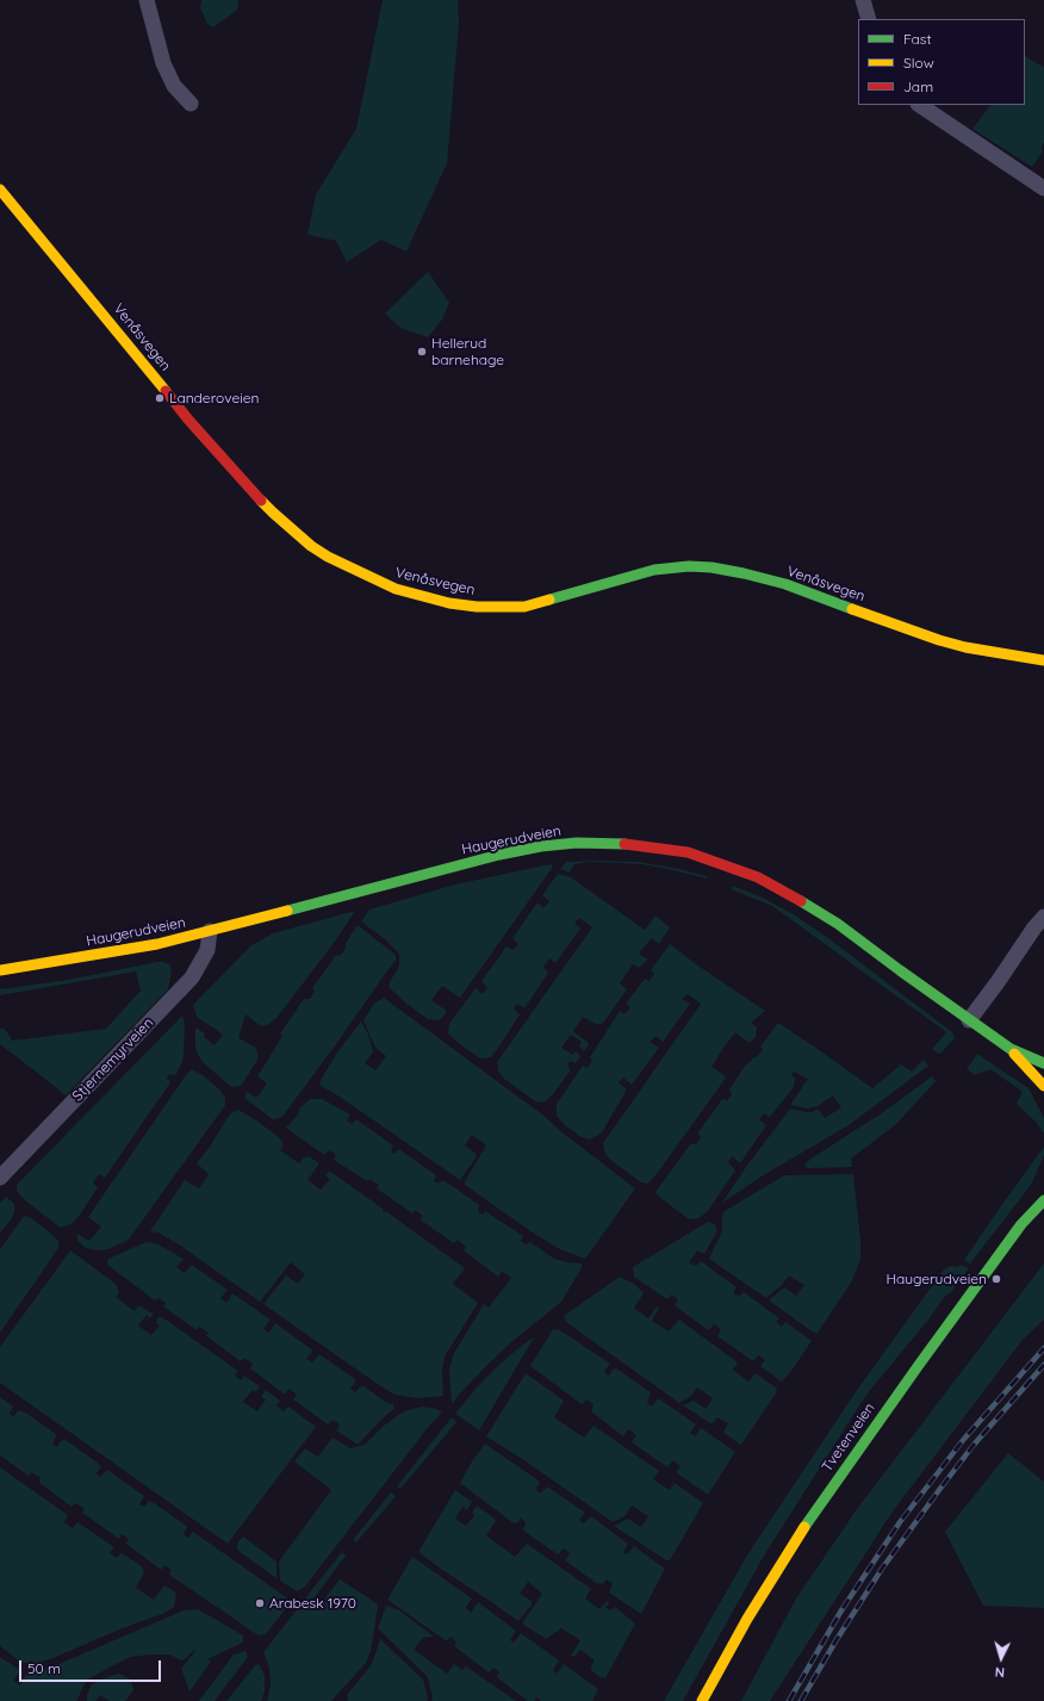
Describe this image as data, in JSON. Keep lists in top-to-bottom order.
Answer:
{
  "streets": {
    "street": [
      "Venåsvegen",
      "Haugerudveien",
      "Stjernemyrveien",
      "Tvetenveien"
    ]
  },
  "crossings": [
    ["Haugerudveien", "Stjernemyrveien"]
  ],
  "places": [
    "Hellerud barnehage",
    "Landeroveien",
    "Haugerudveien",
    "Arabesk 1970"
  ],
  "legend": ["Fast", "Slow", "Jam"],
  "scale_bar": "50 m",
  "north": "bottom"
}
